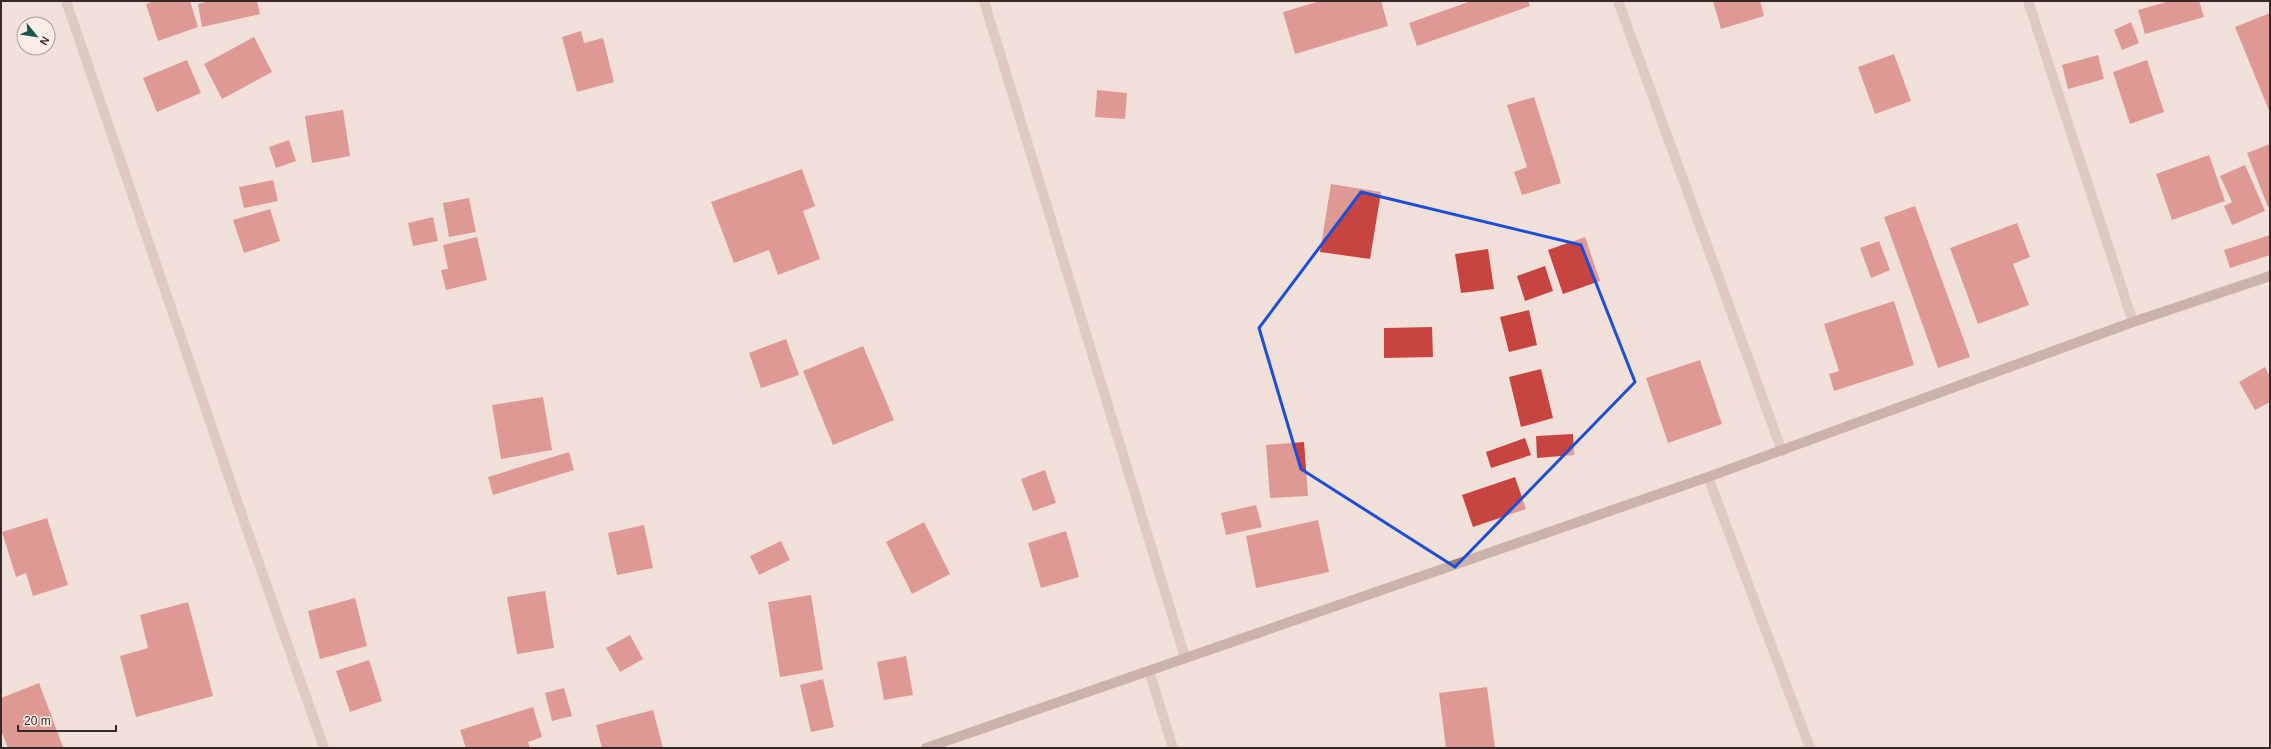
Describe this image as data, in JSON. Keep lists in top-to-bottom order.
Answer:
{
  "scale_bar": "20 m",
  "north": "bottom right"
}
